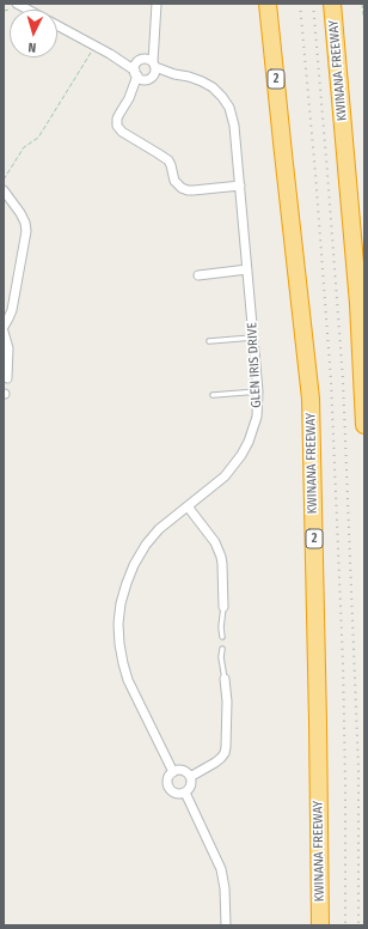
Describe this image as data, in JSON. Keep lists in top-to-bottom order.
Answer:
{
  "streets": {
    "highway": ["KWINANA FREEWAY", "2"],
    "street": ["GLEN IRIS DRIVE"]
  },
  "north": "bottom"
}
